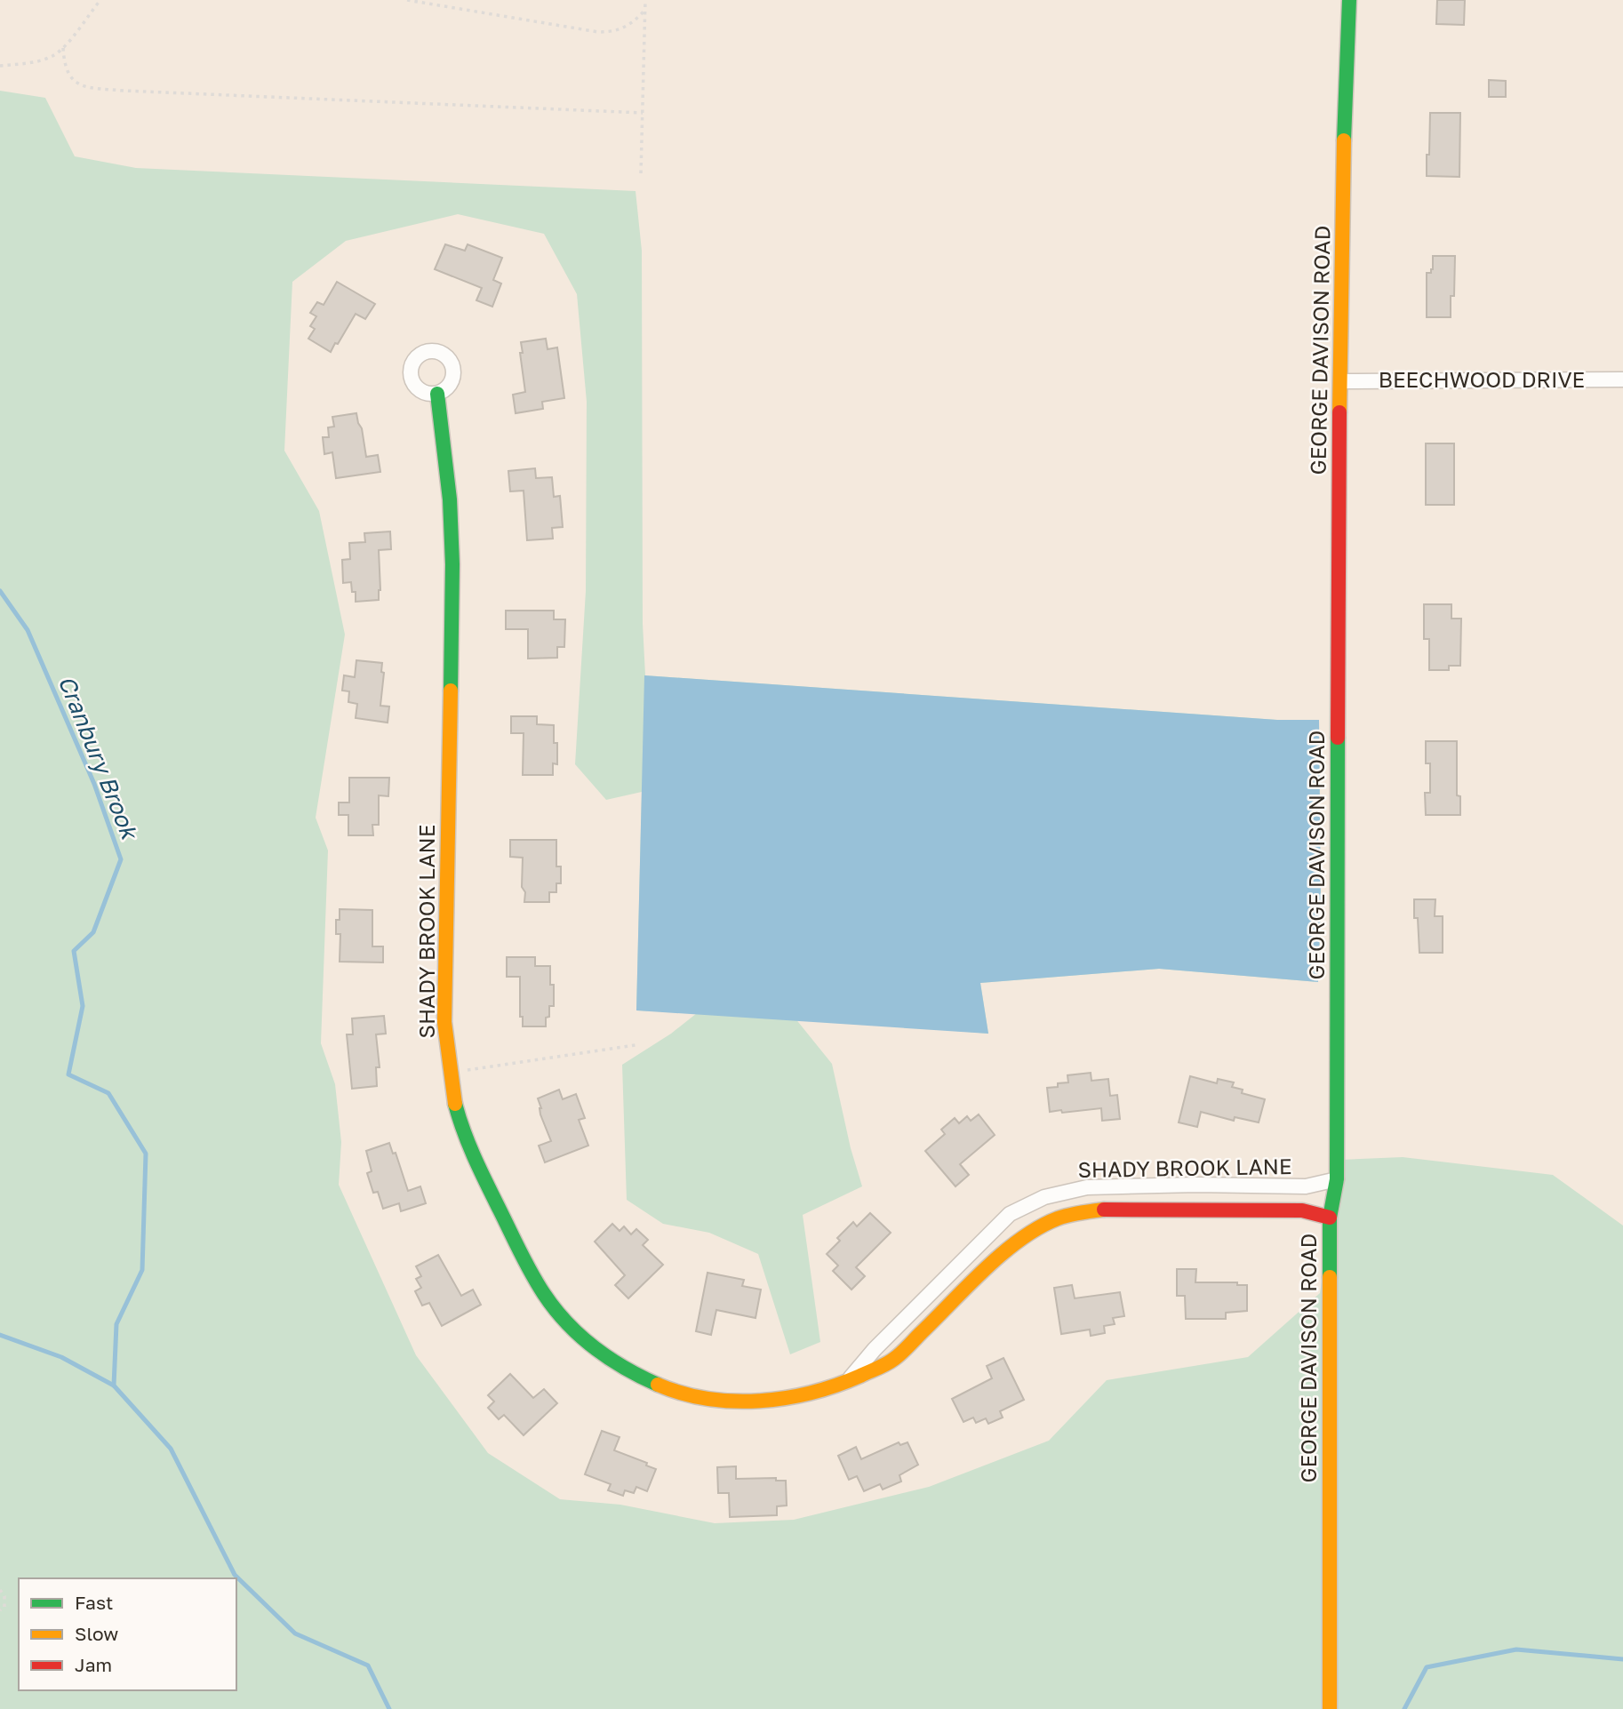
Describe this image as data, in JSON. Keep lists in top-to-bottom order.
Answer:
{
  "streets": {
    "street": ["GEORGE DAVISON ROAD", "BEECHWOOD DRIVE", "SHADY BROOK LANE"]
  },
  "crossings": [
    ["GEORGE DAVISON ROAD", "BEECHWOOD DRIVE"],
    ["GEORGE DAVISON ROAD", "SHADY BROOK LANE"]
  ],
  "water": ["Cranbury Brook"],
  "legend": ["Fast", "Slow", "Jam"]
}
